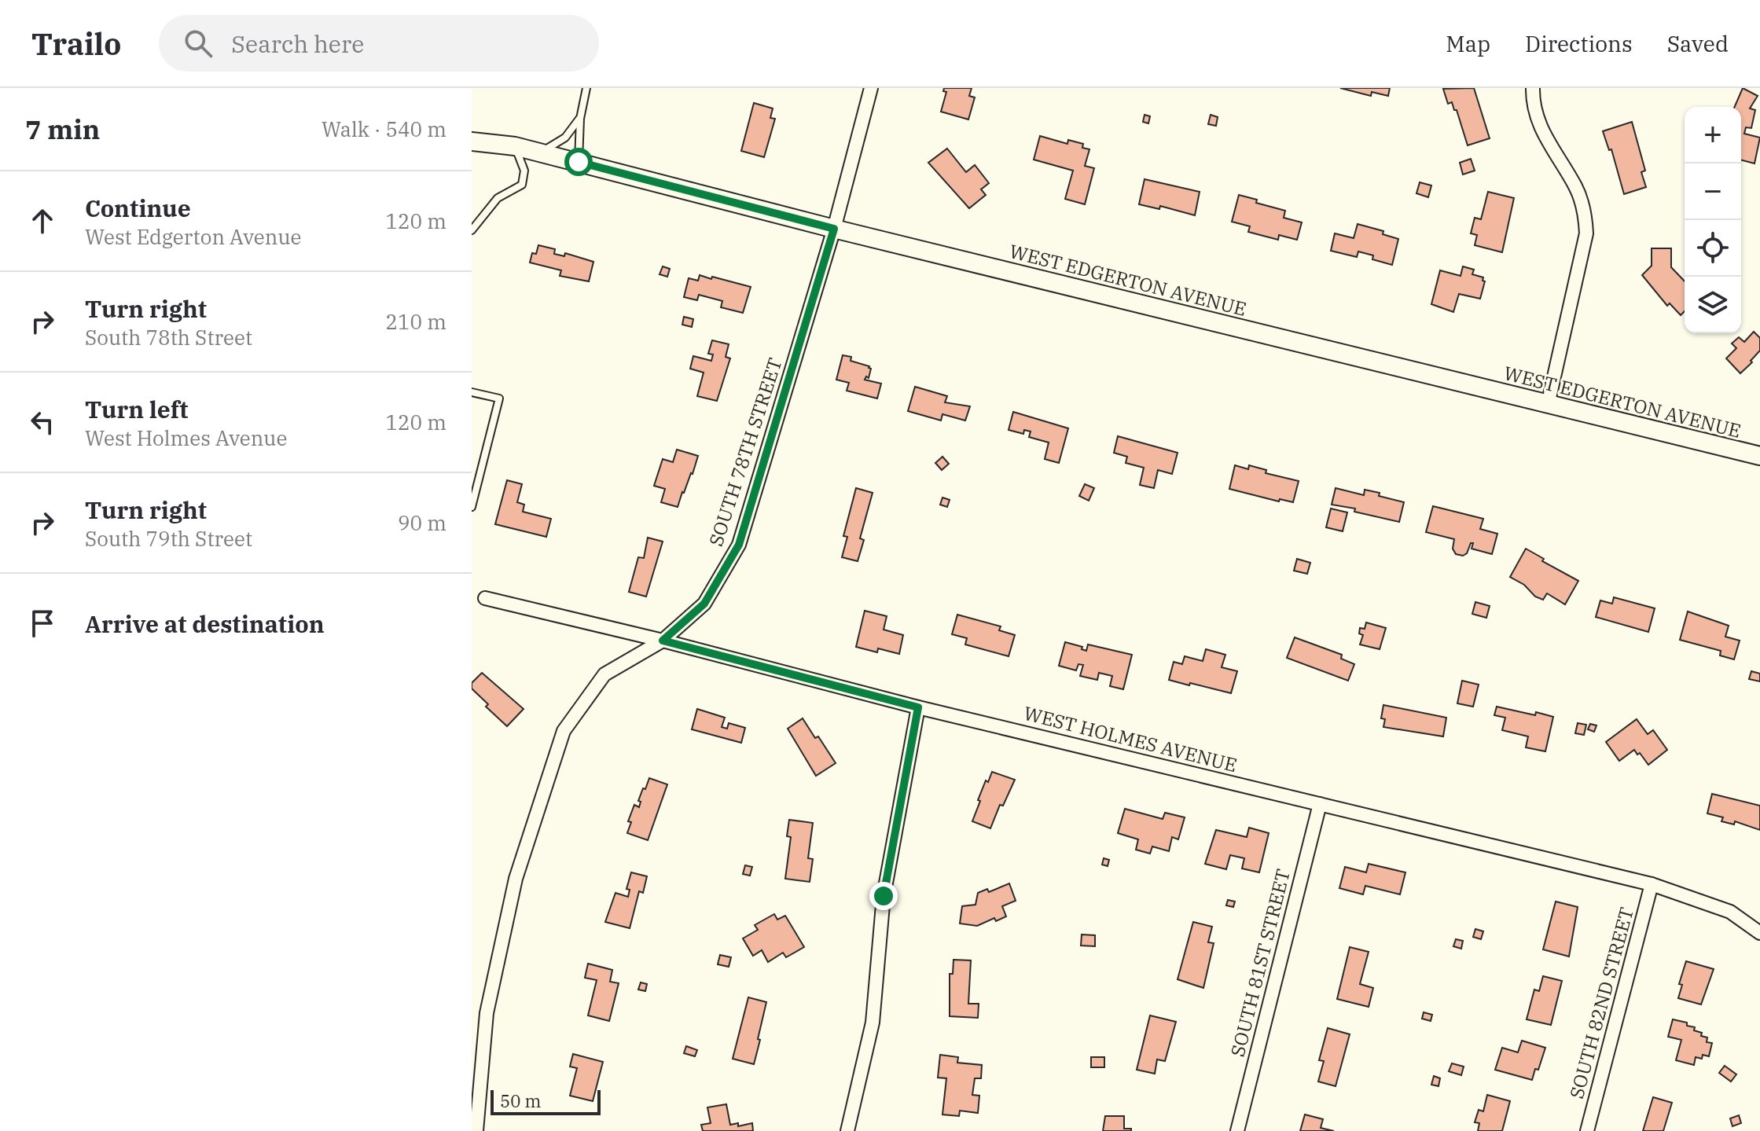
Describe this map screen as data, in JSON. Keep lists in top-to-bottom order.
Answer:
{
  "streets": {
    "street": [
      "WEST EDGERTON AVENUE",
      "SOUTH 78TH STREET",
      "WEST HOLMES AVENUE",
      "SOUTH 81ST STREET",
      "SOUTH 82ND STREET"
    ]
  },
  "crossings": [
    ["WEST EDGERTON AVENUE", "SOUTH 78TH STREET"],
    ["SOUTH 78TH STREET", "WEST HOLMES AVENUE"],
    ["WEST HOLMES AVENUE", "SOUTH 81ST STREET"],
    ["WEST HOLMES AVENUE", "SOUTH 82ND STREET"]
  ],
  "scale_bar": "50 m",
  "page": {
    "header": "Trailo",
    "search": "Search here",
    "nav": ["Map", "Directions", "Saved"],
    "heading": ["7 min", "Walk · 540 m"],
    "map_buttons": ["+", "−"],
    "list": [
      ["Continue", "West Edgerton Avenue", "120 m"],
      ["Turn right", "South 78th Street", "210 m"],
      ["Turn left", "West Holmes Avenue", "120 m"],
      ["Turn right", "South 79th Street", "90 m"],
      "Arrive at destination"
    ],
    "scale": "50 m"
  }
}
